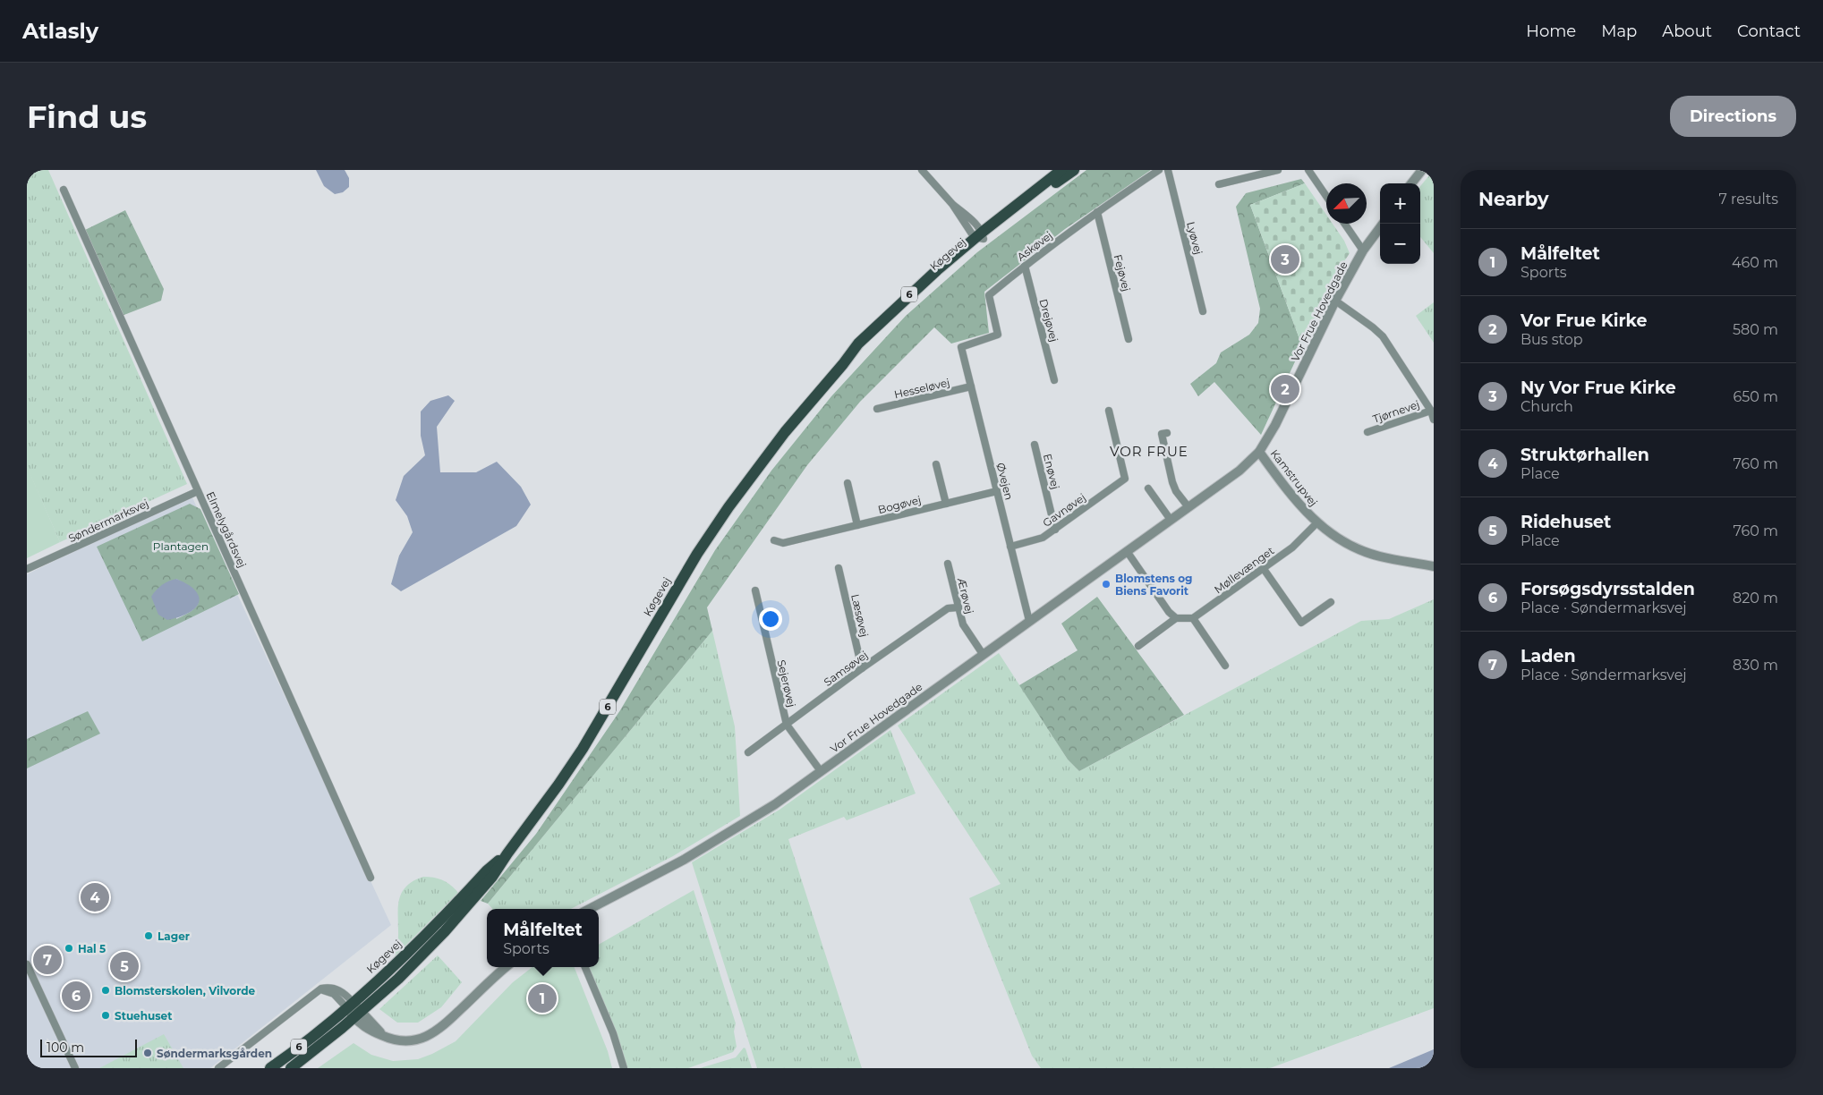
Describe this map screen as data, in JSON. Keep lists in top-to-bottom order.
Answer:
{
  "streets": {
    "main road": ["Køgevej", "6"],
    "street": [
      "Lyøvej",
      "Askøvej",
      "Fejøvej",
      "Vor Frue Hovedgade",
      "Drejøvej",
      "Hesseløvej",
      "Tjørnevej",
      "Enøvej",
      "Kamstrupvej",
      "Øvejen",
      "Bogøvej",
      "Gavnøvej",
      "Søndermarksvej",
      "Elmelygårdsvej",
      "Møllevænget",
      "Ærøvej",
      "Læsøvej",
      "Samsøvej",
      "Sejerøvej"
    ]
  },
  "crossings": [
    ["Askøvej", "Fejøvej"],
    ["Askøvej", "Drejøvej"],
    ["Askøvej", "Øvejen"],
    ["Vor Frue Hovedgade", "Kamstrupvej"],
    ["Vor Frue Hovedgade", "Øvejen"],
    ["Vor Frue Hovedgade", "Ærøvej"],
    ["Vor Frue Hovedgade", "Sejerøvej"],
    ["Hesseløvej", "Øvejen"],
    ["Enøvej", "Gavnøvej"],
    ["Kamstrupvej", "Møllevænget"],
    ["Øvejen", "Bogøvej"],
    ["Øvejen", "Gavnøvej"],
    ["Søndermarksvej", "Elmelygårdsvej"],
    ["Ærøvej", "Samsøvej"],
    ["Læsøvej", "Samsøvej"],
    ["Samsøvej", "Sejerøvej"]
  ],
  "districts": ["VOR FRUE"],
  "parks": ["Plantagen"],
  "places": [
    "Blomstens og Biens Favorit",
    "Lager",
    "Hal 5",
    "Blomsterskolen, Vilvorde",
    "Stuehuset",
    "Søndermarksgården"
  ],
  "scale_bar": "100 m",
  "north": "bottom left",
  "page": {
    "header": "Atlasly",
    "nav": [
      "Home",
      "Map",
      "About",
      "Contact"
    ],
    "buttons": "Directions",
    "title": "Find us",
    "heading": ["Nearby", "7 results"],
    "map_buttons": ["+", "−"],
    "list": [
      {
        "mark": "1",
        "name": "Målfeltet",
        "note": "Sports",
        "value": "460 m"
      },
      {
        "mark": "2",
        "name": "Vor Frue Kirke",
        "note": "Bus stop",
        "value": "580 m"
      },
      {
        "mark": "3",
        "name": "Ny Vor Frue Kirke",
        "note": "Church",
        "value": "650 m"
      },
      {
        "mark": "4",
        "name": "Struktørhallen",
        "note": "Place",
        "value": "760 m"
      },
      {
        "mark": "5",
        "name": "Ridehuset",
        "note": "Place",
        "value": "760 m"
      },
      {
        "mark": "6",
        "name": "Forsøgsdyrsstalden",
        "note": "Place · Søndermarksvej",
        "value": "820 m"
      },
      {
        "mark": "7",
        "name": "Laden",
        "note": "Place · Søndermarksvej",
        "value": "830 m"
      }
    ],
    "pins": [
      "3",
      "2",
      "4",
      "7",
      "5",
      "6",
      "1"
    ],
    "popup": ["Målfeltet", "Sports"],
    "scale": "100 m"
  }
}
